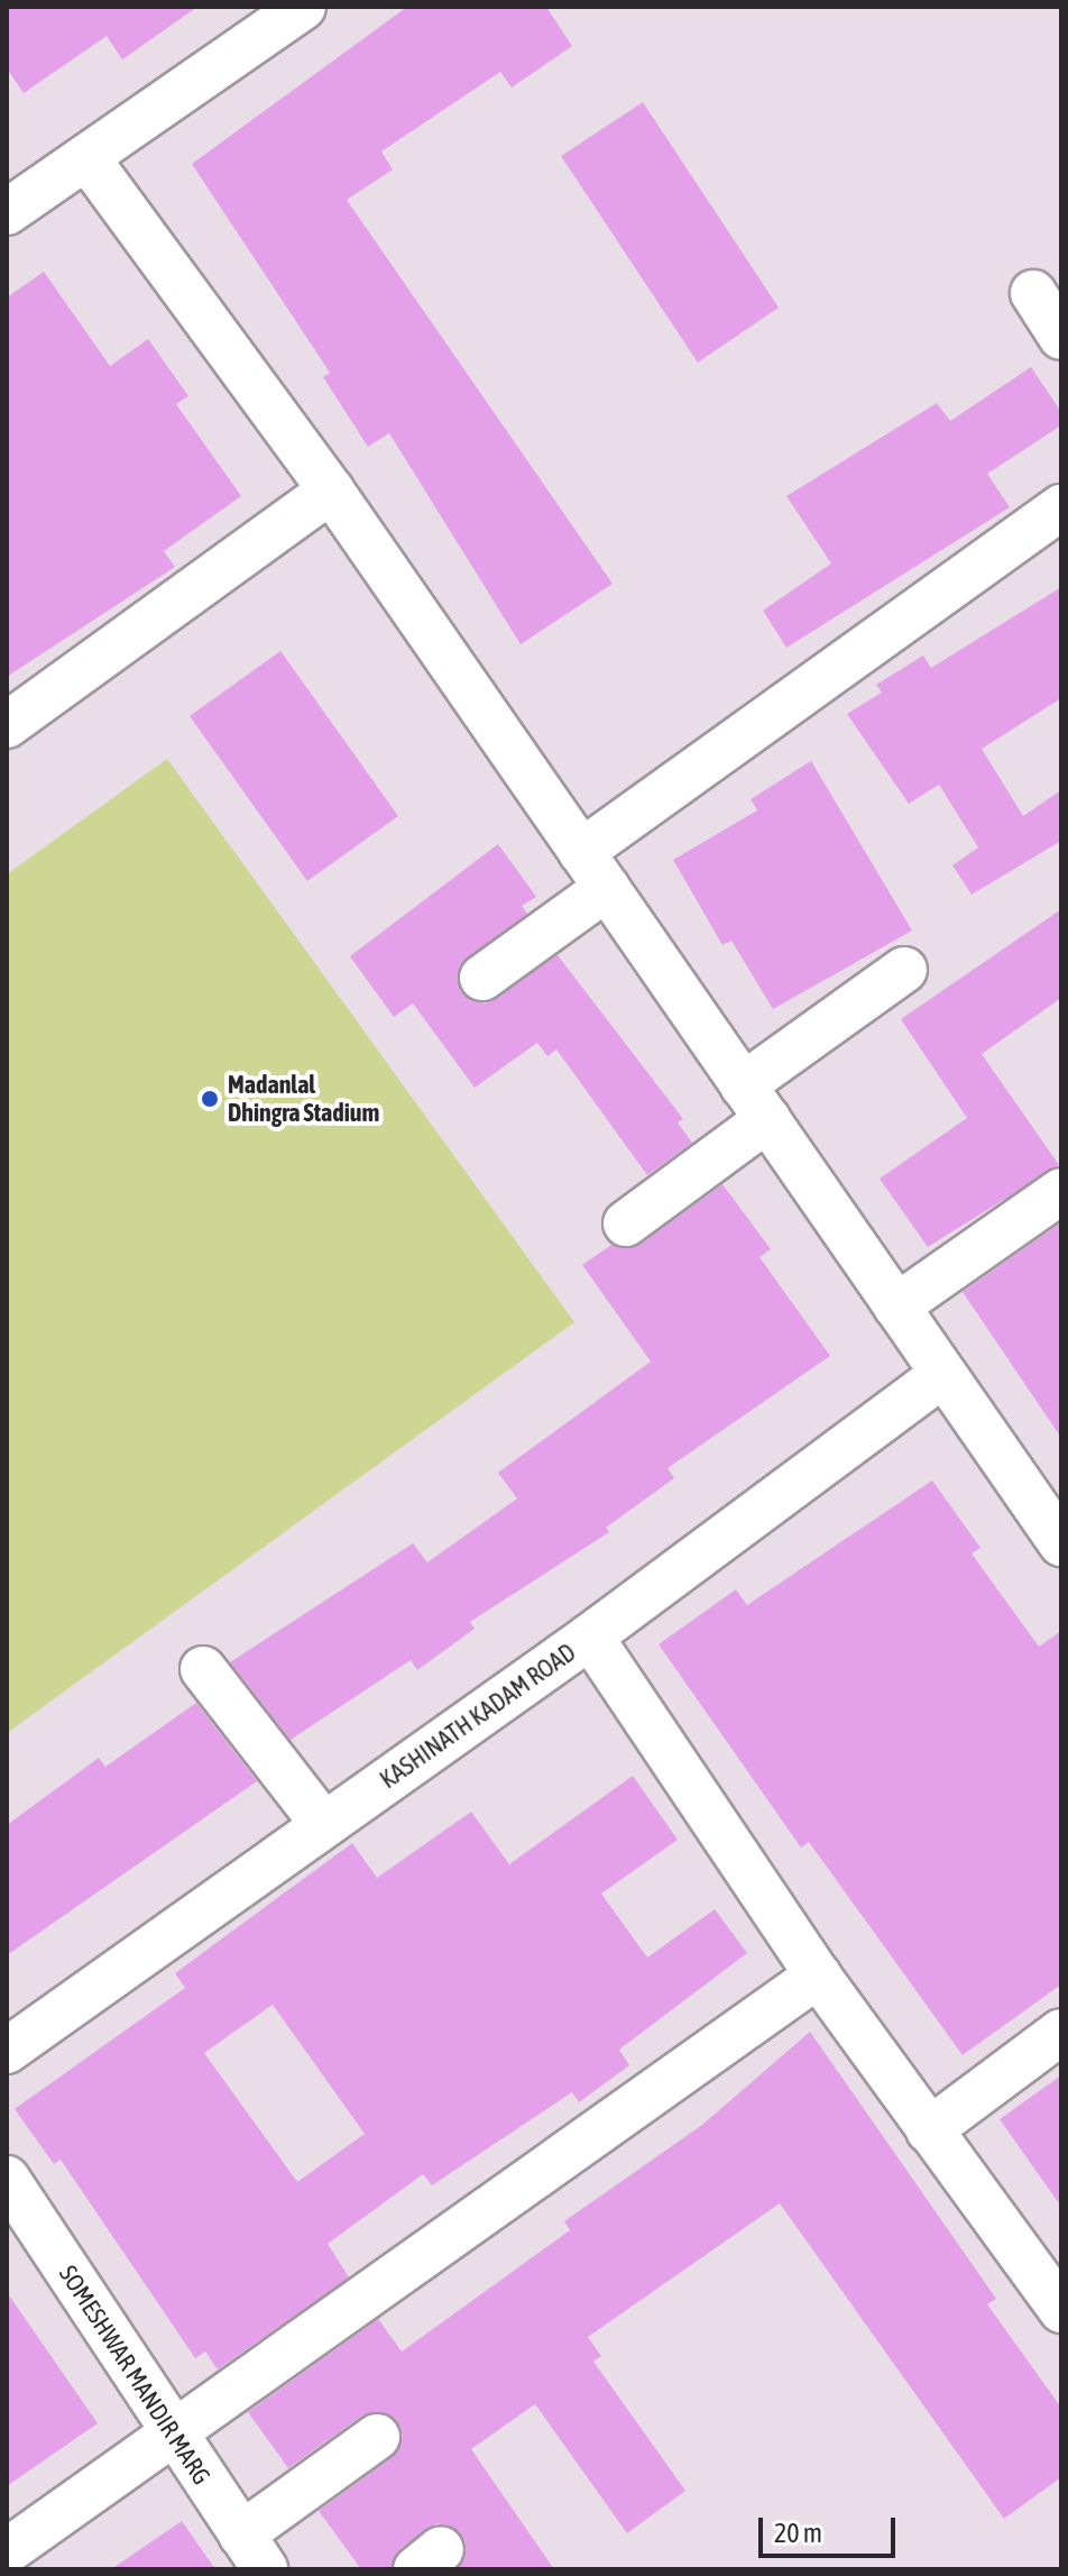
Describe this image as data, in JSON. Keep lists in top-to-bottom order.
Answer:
{
  "streets": {
    "street": ["KASHINATH KADAM ROAD", "SOMESHWAR MANDIR MARG"]
  },
  "places": ["Madanlal Dhingra Stadium"],
  "scale_bar": "20 m"
}
